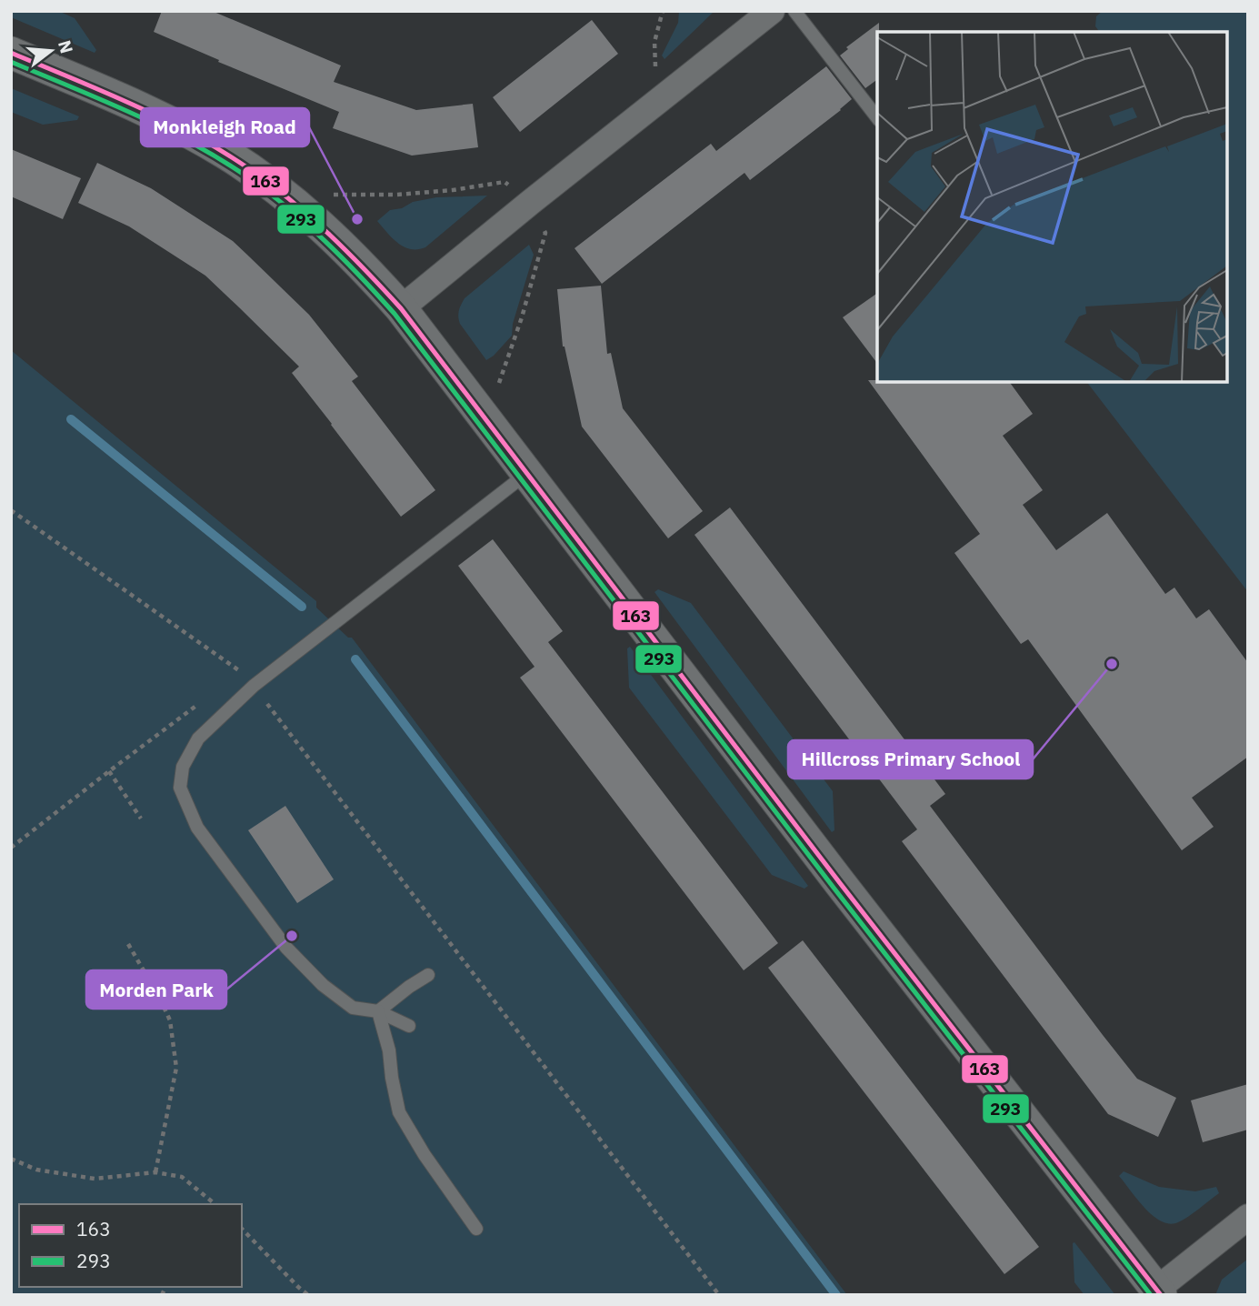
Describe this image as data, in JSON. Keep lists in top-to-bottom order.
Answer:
{
  "places": ["Monkleigh Road", "Hillcross Primary School", "Morden Park"],
  "lines": ["transit line 163", "transit line 293"],
  "legend": ["163", "293"],
  "north": "right"
}
